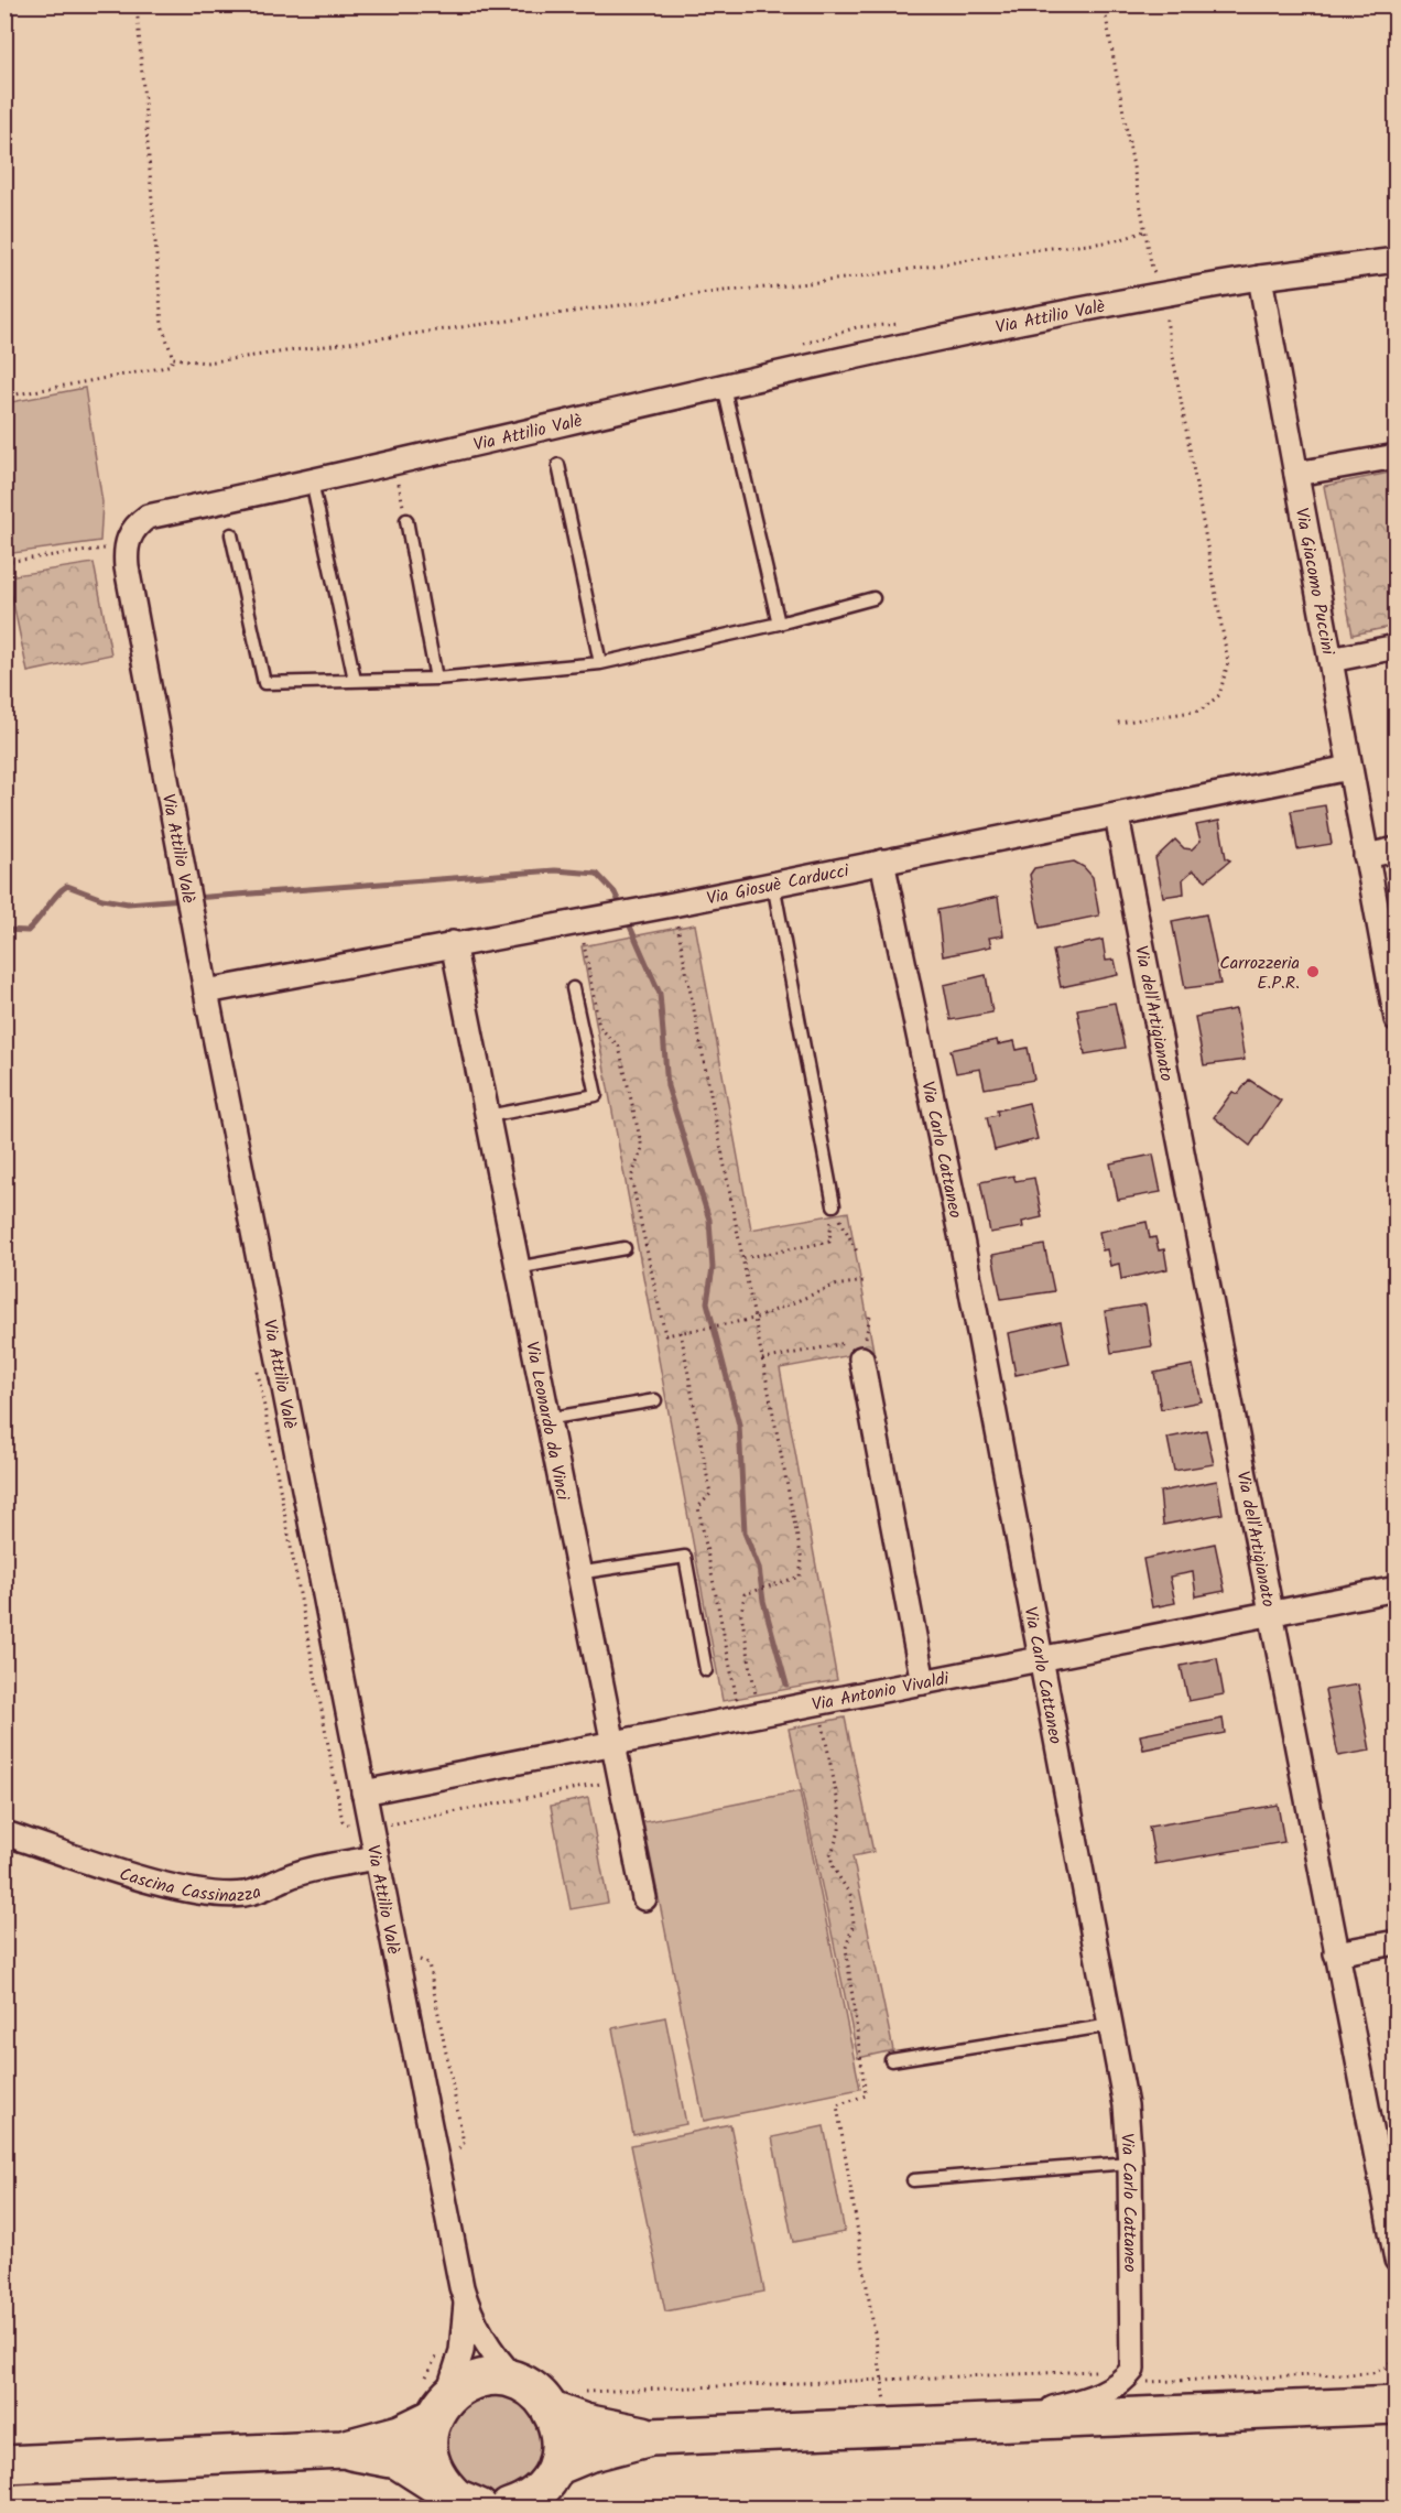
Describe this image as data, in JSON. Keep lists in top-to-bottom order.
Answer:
{
  "streets": {
    "street": [
      "Via Attilio Valè",
      "Via Giacomo Puccini",
      "Via Giosuè Carducci",
      "Via dell'Artigianato",
      "Via Carlo Cattaneo",
      "Via Leonardo da Vinci",
      "Via Antonio Vivaldi",
      "Cascina Cassinazza"
    ]
  },
  "crossings": [
    ["Via Attilio Valè", "Via Giacomo Puccini"],
    ["Via Attilio Valè", "Via Giosuè Carducci"],
    ["Via Attilio Valè", "Via Antonio Vivaldi"],
    ["Via Attilio Valè", "Cascina Cassinazza"],
    ["Via Giacomo Puccini", "Via Giosuè Carducci"],
    ["Via Giosuè Carducci", "Via dell'Artigianato"],
    ["Via Giosuè Carducci", "Via Carlo Cattaneo"],
    ["Via Giosuè Carducci", "Via Leonardo da Vinci"],
    ["Via dell'Artigianato", "Via Antonio Vivaldi"],
    ["Via Carlo Cattaneo", "Via Antonio Vivaldi"],
    ["Via Leonardo da Vinci", "Via Antonio Vivaldi"]
  ],
  "places": ["Carrozzeria E.P.R."]
}
